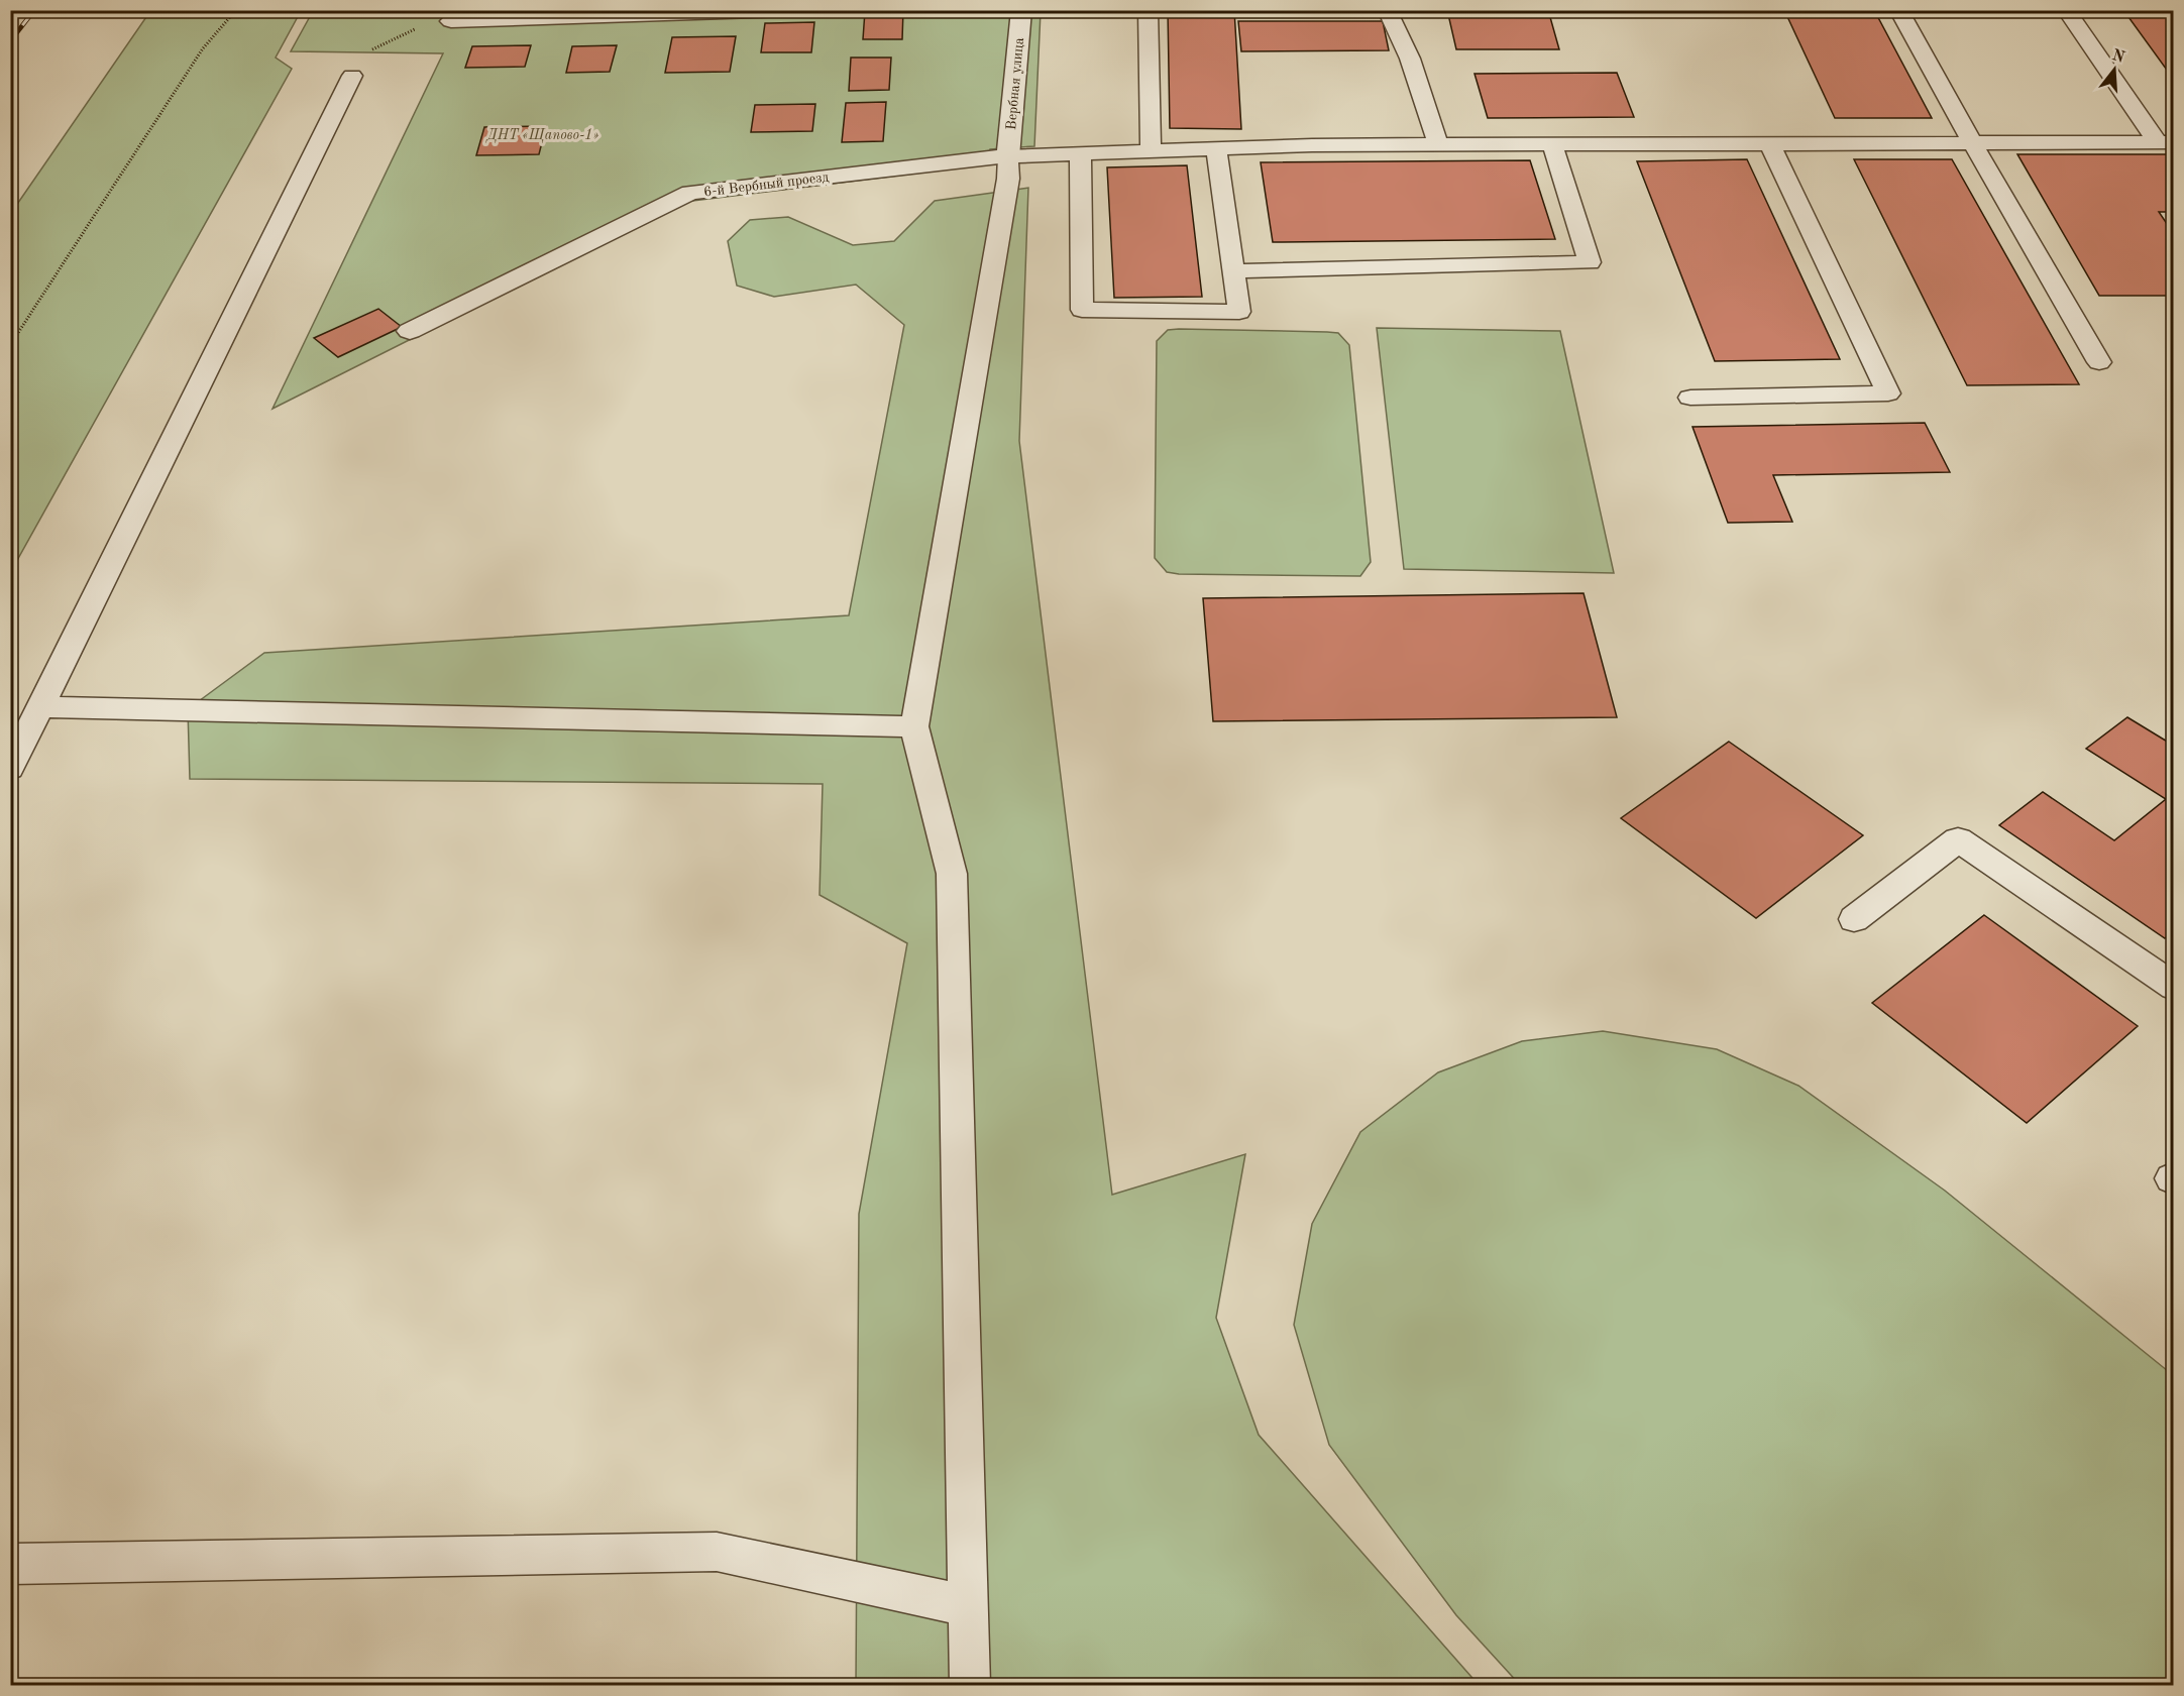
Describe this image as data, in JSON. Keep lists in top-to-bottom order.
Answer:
{
  "streets": {
    "street": ["Вербная улица", "6-й Вербный проезд"]
  },
  "crossings": [
    ["Вербная улица", "6-й Вербный проезд"]
  ],
  "parks": ["ДНТ «Щапово-1»"],
  "north": "top"
}
